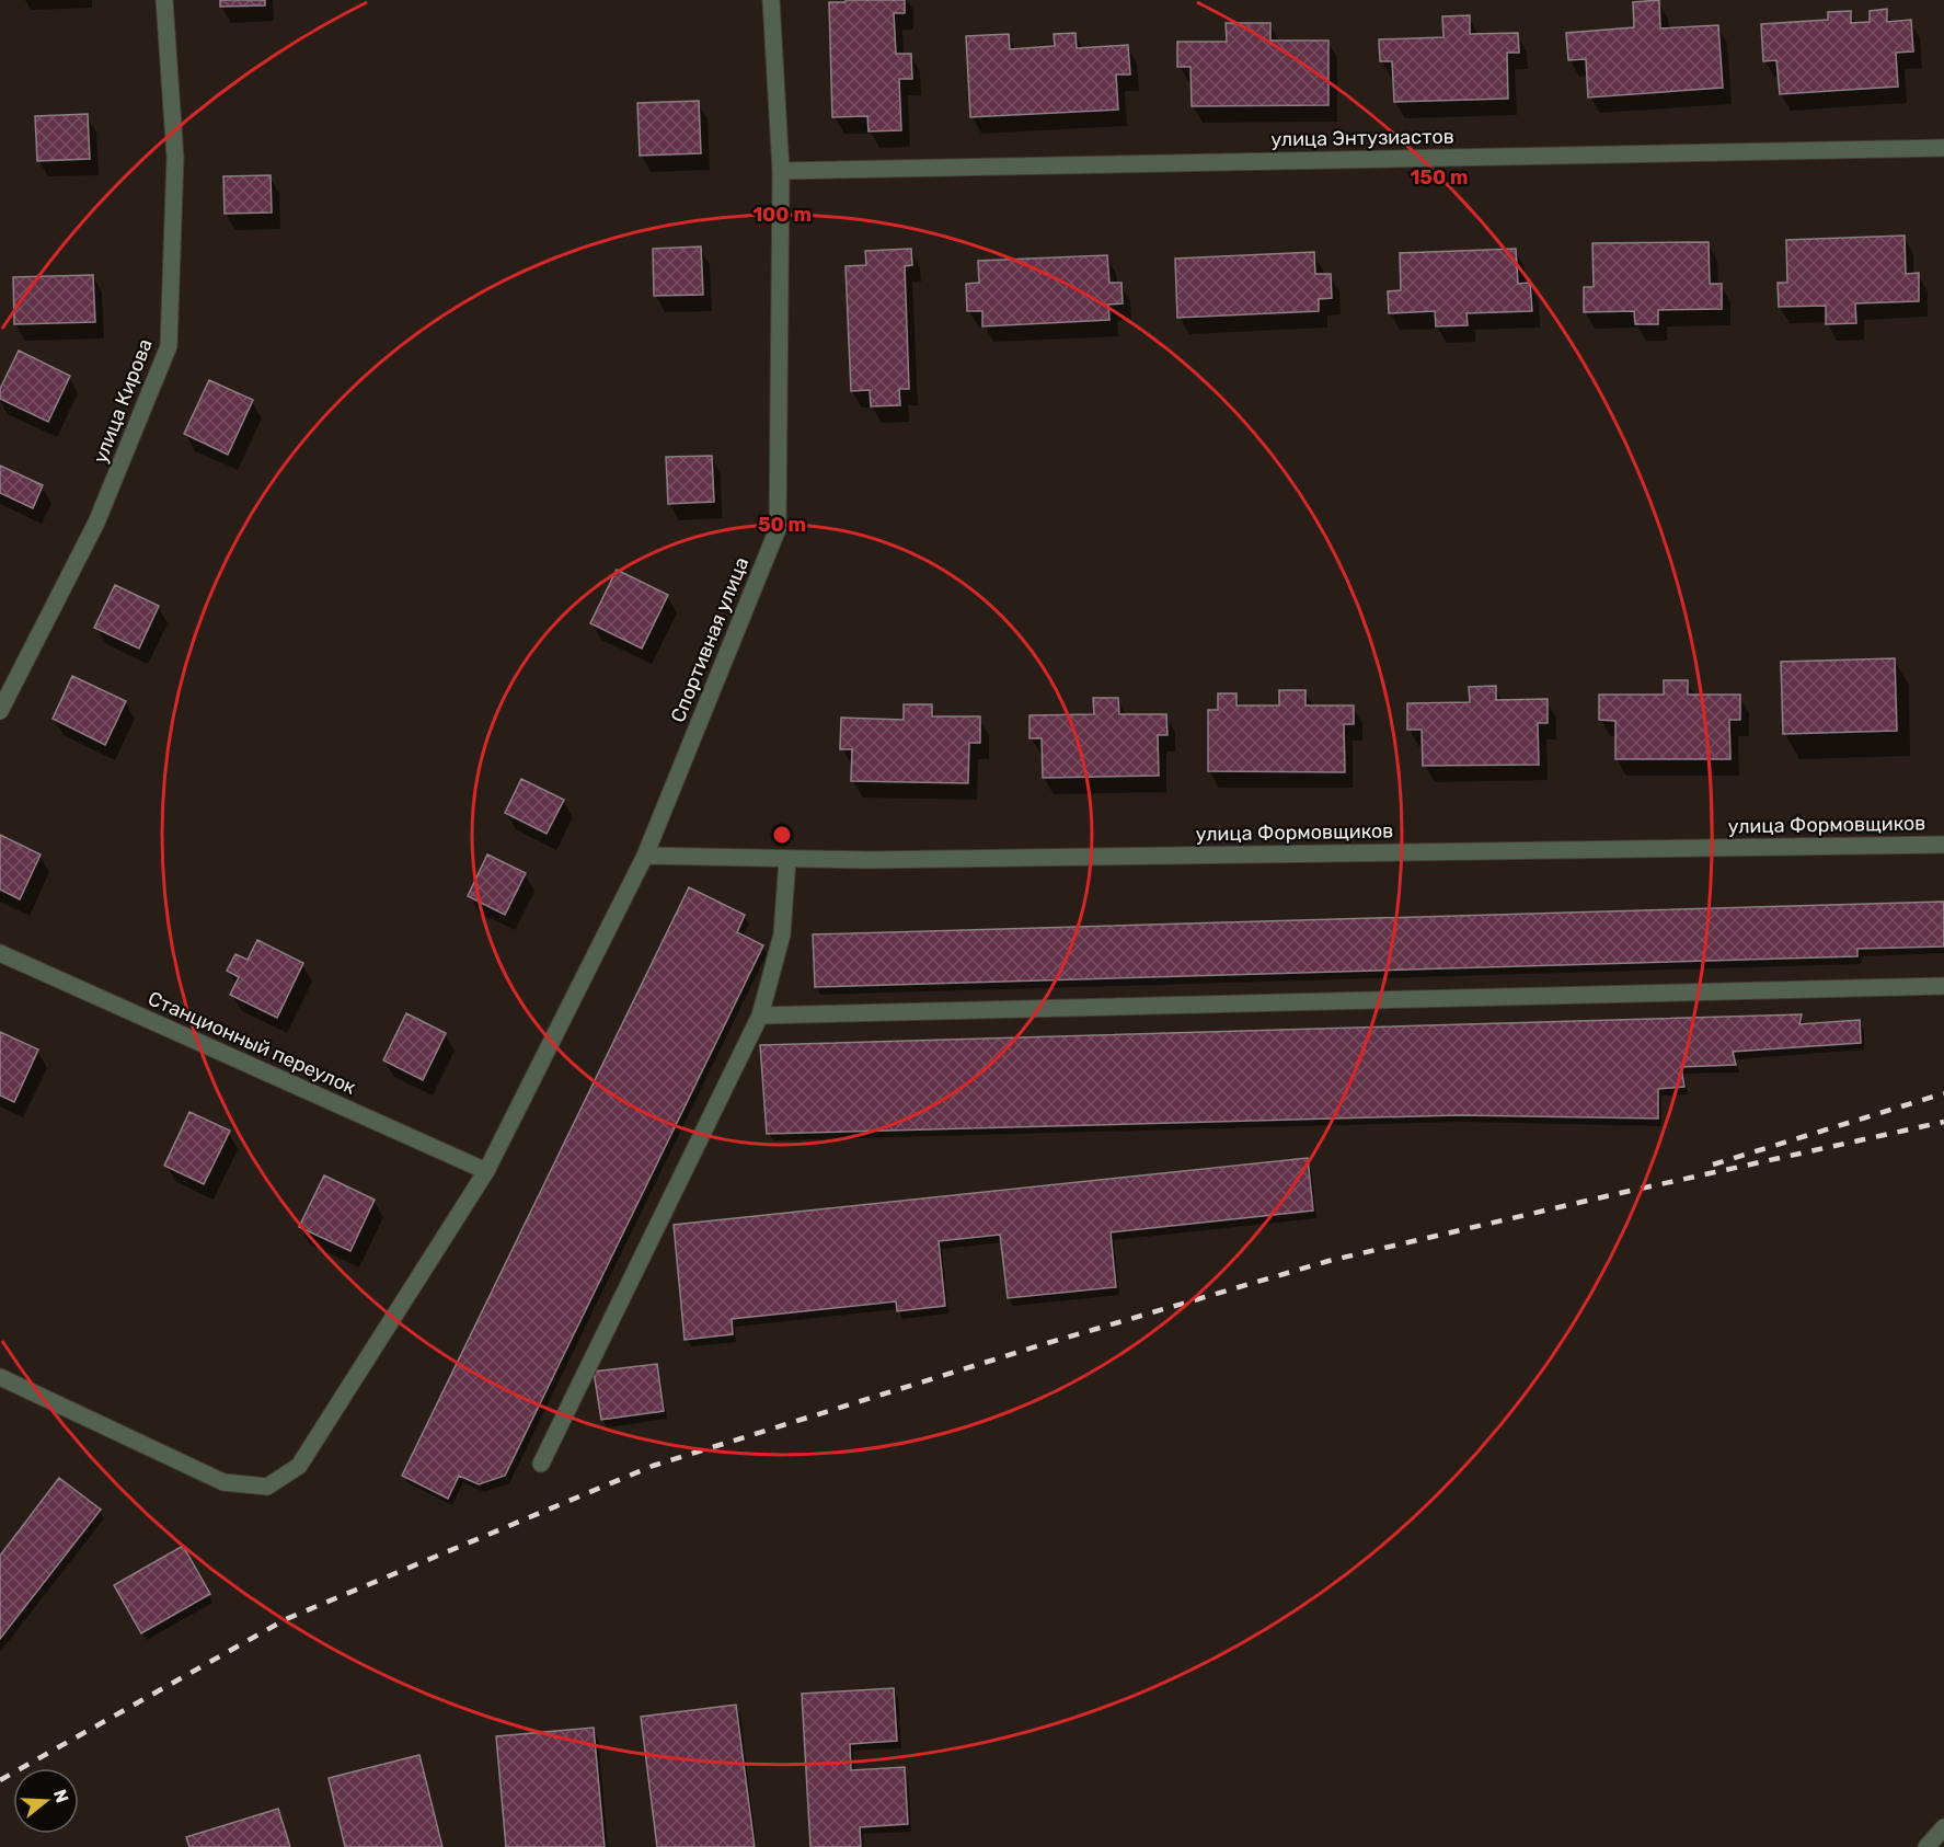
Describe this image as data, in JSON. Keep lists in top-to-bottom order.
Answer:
{
  "streets": {
    "street": [
      "улица Энтузиастов",
      "улица Кирова",
      "Спортивная улица",
      "улица Формовщиков",
      "Станционный переулок"
    ]
  },
  "crossings": [
    ["улица Энтузиастов", "Спортивная улица"],
    ["Спортивная улица", "улица Формовщиков"],
    ["Спортивная улица", "Станционный переулок"]
  ],
  "north": "right",
  "rings": ["150 m", "100 m", "50 m"]
}
